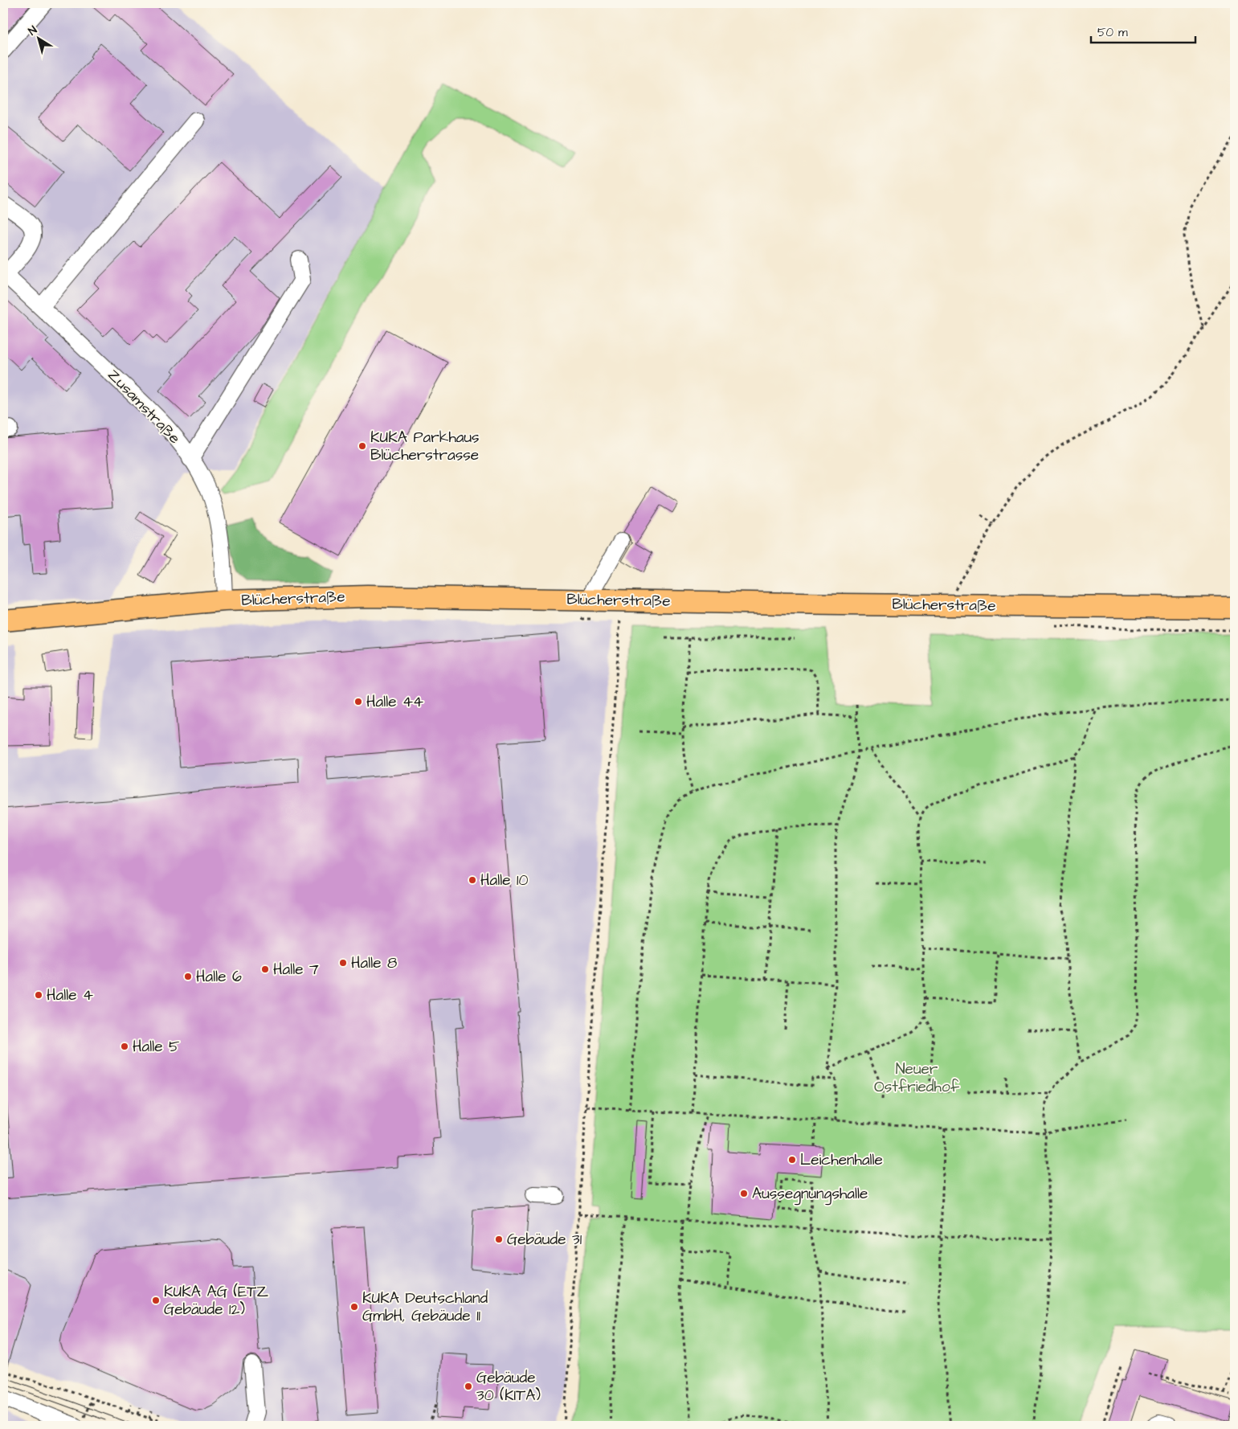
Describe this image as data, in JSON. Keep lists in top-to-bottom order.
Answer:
{
  "streets": {
    "main road": ["Blücherstraße"],
    "street": ["Zusamstraße"]
  },
  "crossings": [
    ["Zusamstraße", "Blücherstraße"]
  ],
  "parks": ["Neuer Ostfriedhof"],
  "places": [
    "KUKA Parkhaus Blücherstrasse",
    "Halle 44",
    "Halle 10",
    "Halle 8",
    "Halle 7",
    "Halle 6",
    "Halle 4",
    "Halle 5",
    "Leichenhalle",
    "Aussegnungshalle",
    "Gebäude 31",
    "KUKA AG (ETZ Gebäude 12)",
    "KUKA Deutschland GmbH, Gebäude 11",
    "Gebäude 30 (KITA)"
  ],
  "scale_bar": "50 m",
  "north": "top left"
}
